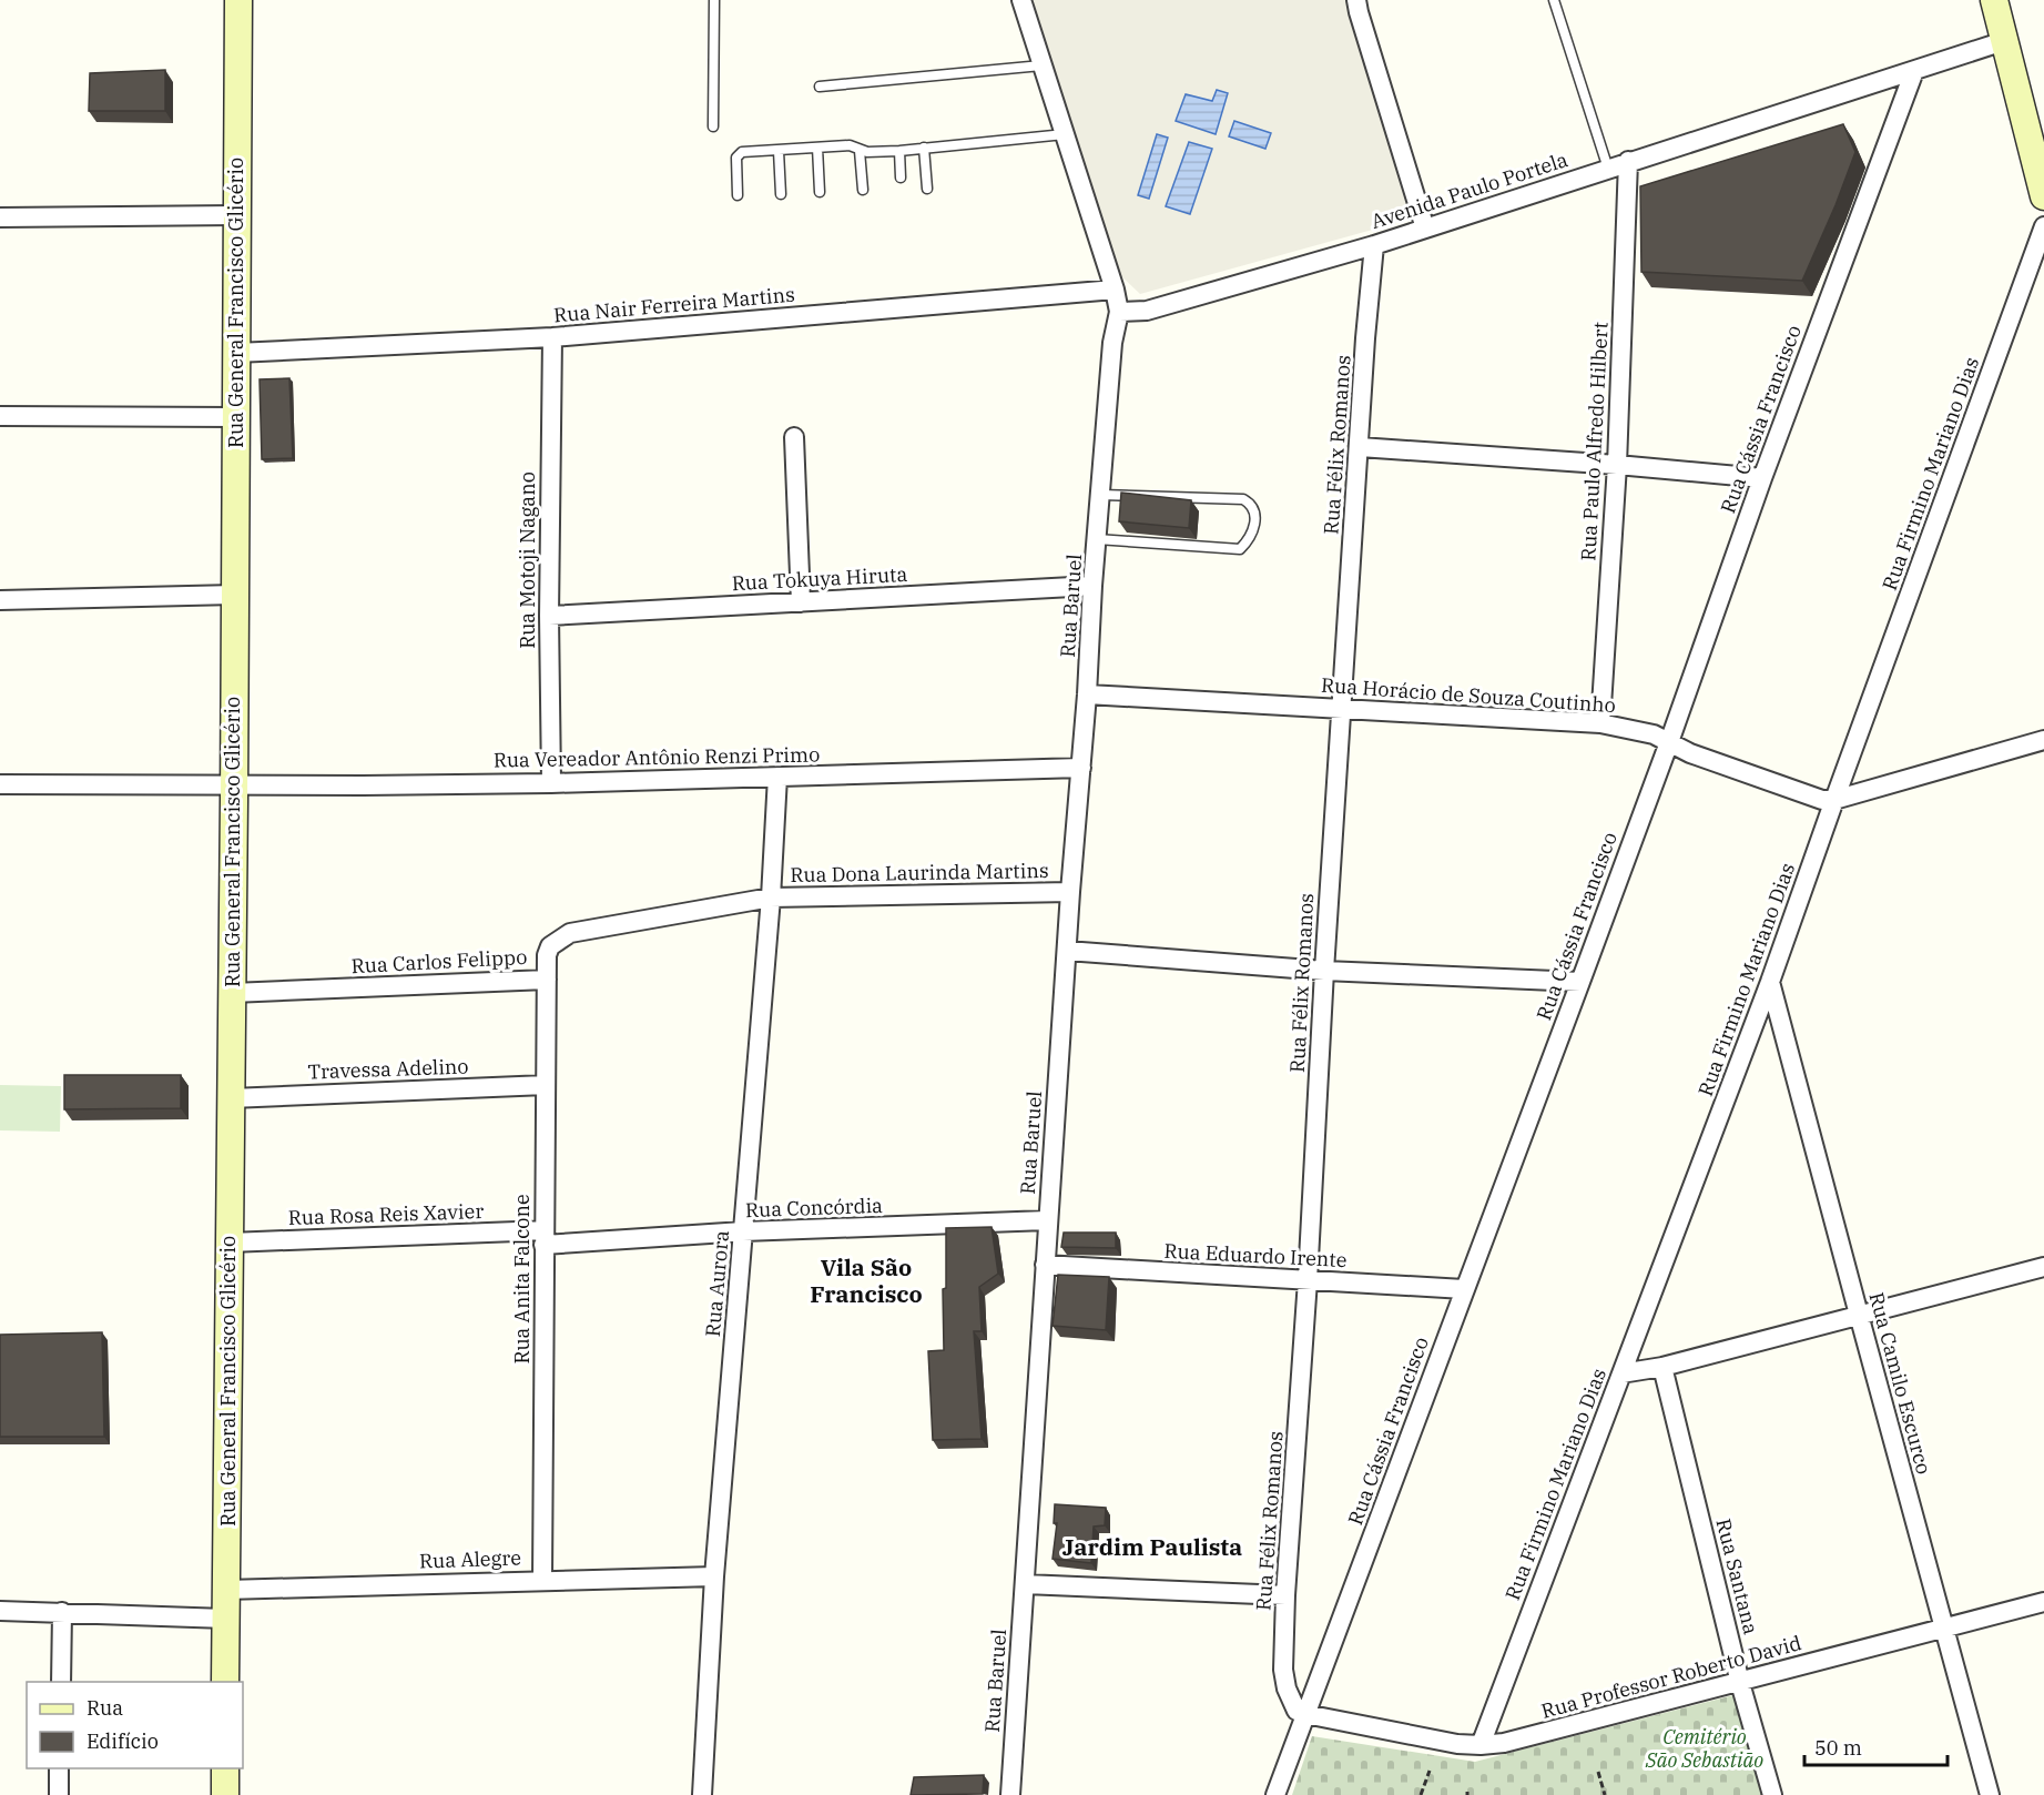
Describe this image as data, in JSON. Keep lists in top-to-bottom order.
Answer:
{
  "streets": {
    "main road": ["Rua General Francisco Glicério"],
    "street": [
      "Avenida Paulo Portela",
      "Rua Nair Ferreira Martins",
      "Rua Cássia Francisco",
      "Rua Paulo Alfredo Hilbert",
      "Rua Félix Romanos",
      "Rua Firmino Mariano Dias",
      "Rua Motoji Nagano",
      "Rua Tokuya Hiruta",
      "Rua Baruel",
      "Rua Horácio de Souza Coutinho",
      "Rua Vereador Antônio Renzi Primo",
      "Rua Dona Laurinda Martins",
      "Rua Carlos Felippo",
      "Travessa Adelino",
      "Rua Concórdia",
      "Rua Rosa Reis Xavier",
      "Rua Eduardo Irente",
      "Rua Anita Falcone",
      "Rua Aurora",
      "Rua Camilo Escurco",
      "Rua Alegre",
      "Rua Santana",
      "Rua Professor Roberto David"
    ]
  },
  "crossings": [
    ["Avenida Paulo Portela", "Rua Cássia Francisco"],
    ["Avenida Paulo Portela", "Rua Paulo Alfredo Hilbert"],
    ["Avenida Paulo Portela", "Rua Félix Romanos"],
    ["Rua General Francisco Glicério", "Rua Nair Ferreira Martins"],
    ["Rua General Francisco Glicério", "Rua Vereador Antônio Renzi Primo"],
    ["Rua General Francisco Glicério", "Rua Carlos Felippo"],
    ["Rua General Francisco Glicério", "Travessa Adelino"],
    ["Rua General Francisco Glicério", "Rua Rosa Reis Xavier"],
    ["Rua General Francisco Glicério", "Rua Alegre"],
    ["Rua Nair Ferreira Martins", "Rua Motoji Nagano"],
    ["Rua Cássia Francisco", "Rua Félix Romanos"],
    ["Rua Cássia Francisco", "Rua Horácio de Souza Coutinho"],
    ["Rua Cássia Francisco", "Rua Eduardo Irente"],
    ["Rua Cássia Francisco", "Rua Professor Roberto David"],
    ["Rua Paulo Alfredo Hilbert", "Rua Horácio de Souza Coutinho"],
    ["Rua Félix Romanos", "Rua Horácio de Souza Coutinho"],
    ["Rua Félix Romanos", "Rua Eduardo Irente"],
    ["Rua Félix Romanos", "Rua Professor Roberto David"],
    ["Rua Firmino Mariano Dias", "Rua Horácio de Souza Coutinho"],
    ["Rua Firmino Mariano Dias", "Rua Camilo Escurco"],
    ["Rua Firmino Mariano Dias", "Rua Professor Roberto David"],
    ["Rua Motoji Nagano", "Rua Tokuya Hiruta"],
    ["Rua Motoji Nagano", "Rua Vereador Antônio Renzi Primo"],
    ["Rua Tokuya Hiruta", "Rua Baruel"],
    ["Rua Baruel", "Rua Horácio de Souza Coutinho"],
    ["Rua Baruel", "Rua Vereador Antônio Renzi Primo"],
    ["Rua Baruel", "Rua Dona Laurinda Martins"],
    ["Rua Baruel", "Rua Concórdia"],
    ["Rua Baruel", "Rua Eduardo Irente"],
    ["Rua Vereador Antônio Renzi Primo", "Rua Aurora"],
    ["Rua Dona Laurinda Martins", "Rua Carlos Felippo"],
    ["Rua Dona Laurinda Martins", "Rua Aurora"],
    ["Rua Carlos Felippo", "Rua Anita Falcone"],
    ["Rua Carlos Felippo", "Rua Aurora"],
    ["Travessa Adelino", "Rua Anita Falcone"],
    ["Rua Concórdia", "Rua Rosa Reis Xavier"],
    ["Rua Concórdia", "Rua Anita Falcone"],
    ["Rua Concórdia", "Rua Aurora"],
    ["Rua Rosa Reis Xavier", "Rua Anita Falcone"],
    ["Rua Anita Falcone", "Rua Alegre"],
    ["Rua Aurora", "Rua Alegre"],
    ["Rua Camilo Escurco", "Rua Professor Roberto David"],
    ["Rua Santana", "Rua Professor Roberto David"]
  ],
  "districts": ["Vila São Francisco", "Jardim Paulista"],
  "parks": ["Cemitério São Sebastião"],
  "legend": ["Rua", "Edifício"],
  "scale_bar": "50 m"
}
